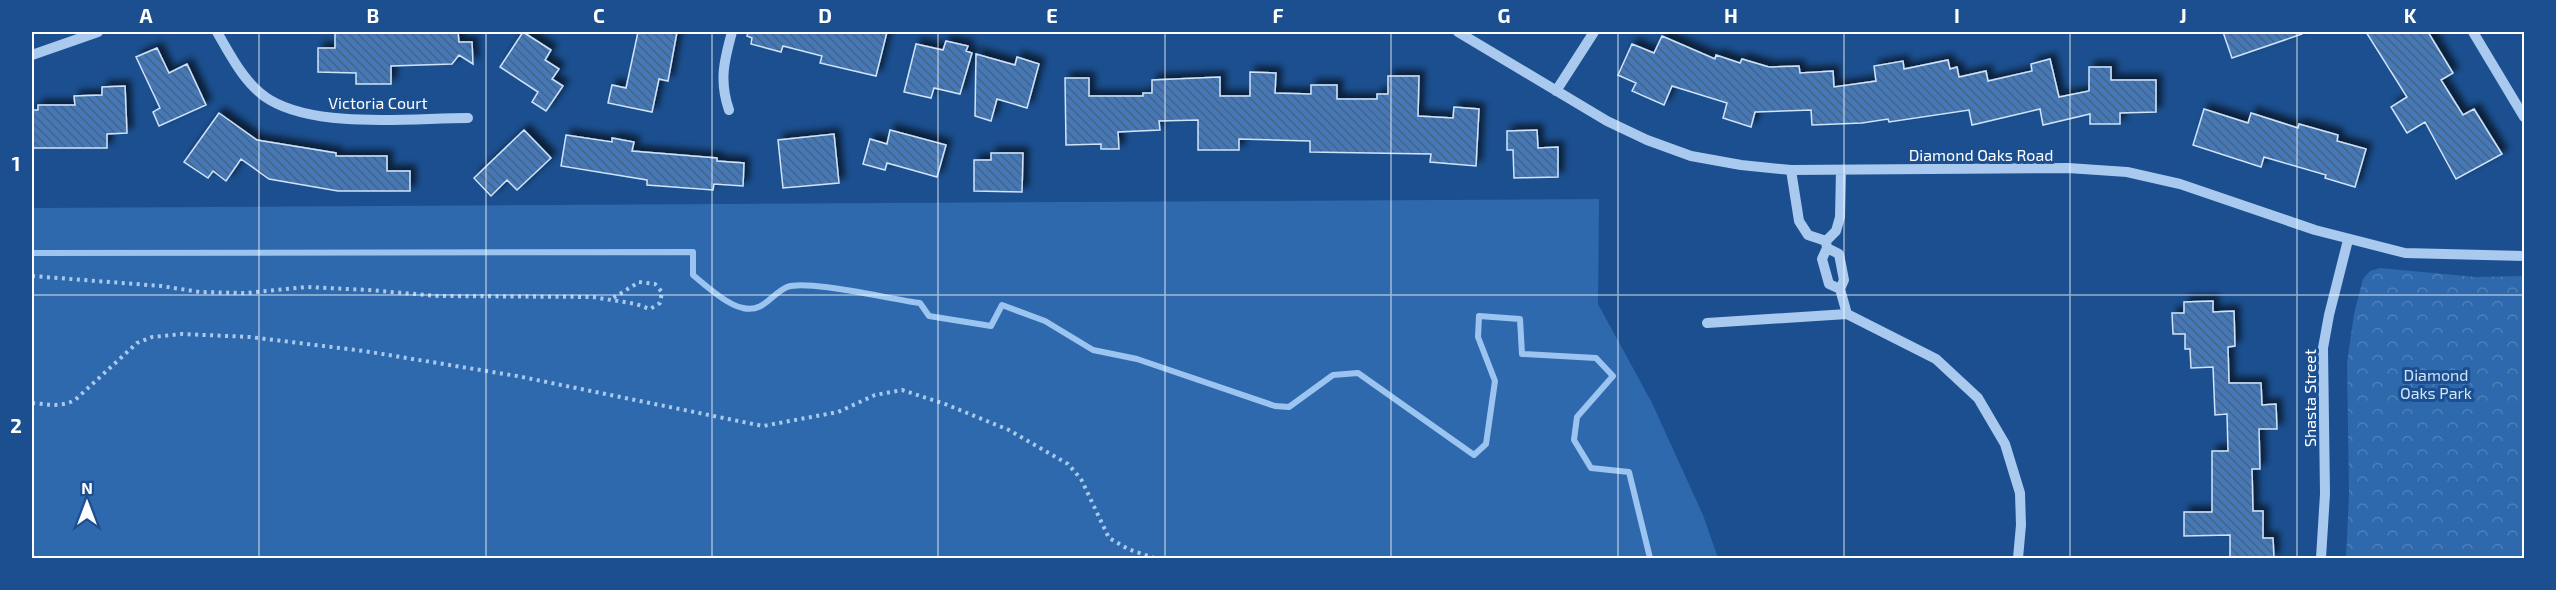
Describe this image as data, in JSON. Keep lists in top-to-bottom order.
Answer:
{
  "streets": {
    "street": ["Victoria Court", "Diamond Oaks Road", "Shasta Street"]
  },
  "crossings": [
    ["Diamond Oaks Road", "Shasta Street"]
  ],
  "parks": ["Diamond Oaks Park"],
  "north": "top",
  "grid": {
    "columns": [
      "A",
      "B",
      "C",
      "D",
      "E",
      "F",
      "G",
      "H",
      "I",
      "J",
      "K"
    ],
    "rows": ["1", "2"]
  }
}
